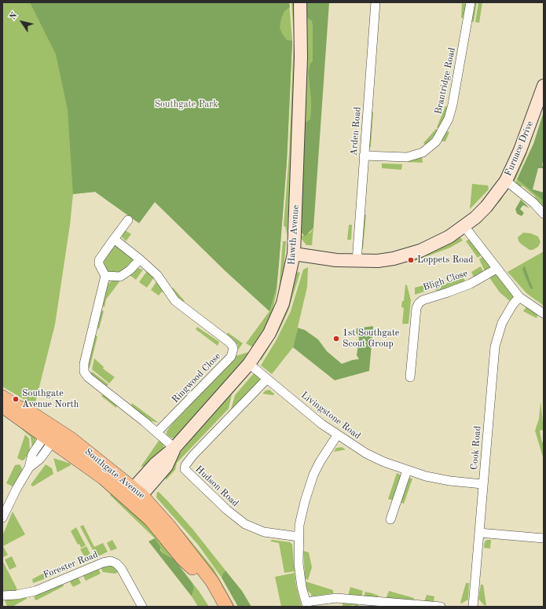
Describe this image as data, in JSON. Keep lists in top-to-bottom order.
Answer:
{
  "streets": {
    "main road": ["Southgate Avenue"],
    "street": [
      "Brantridge Road",
      "Arden Road",
      "Furnace Drive",
      "Hawth Avenue",
      "Bligh Close",
      "Ringwood Close",
      "Livingstone Road",
      "Cook Road",
      "Hudson Road",
      "Forester Road"
    ]
  },
  "crossings": [
    ["Brantridge Road", "Arden Road"],
    ["Arden Road", "Furnace Drive"],
    ["Furnace Drive", "Hawth Avenue"],
    ["Hawth Avenue", "Livingstone Road"],
    ["Hawth Avenue", "Southgate Avenue"],
    ["Livingstone Road", "Cook Road"],
    ["Livingstone Road", "Hudson Road"]
  ],
  "parks": ["Southgate Park"],
  "places": ["Loppets Road", "1st Southgate Scout Group", "Southgate Avenue North"],
  "north": "top left"
}
